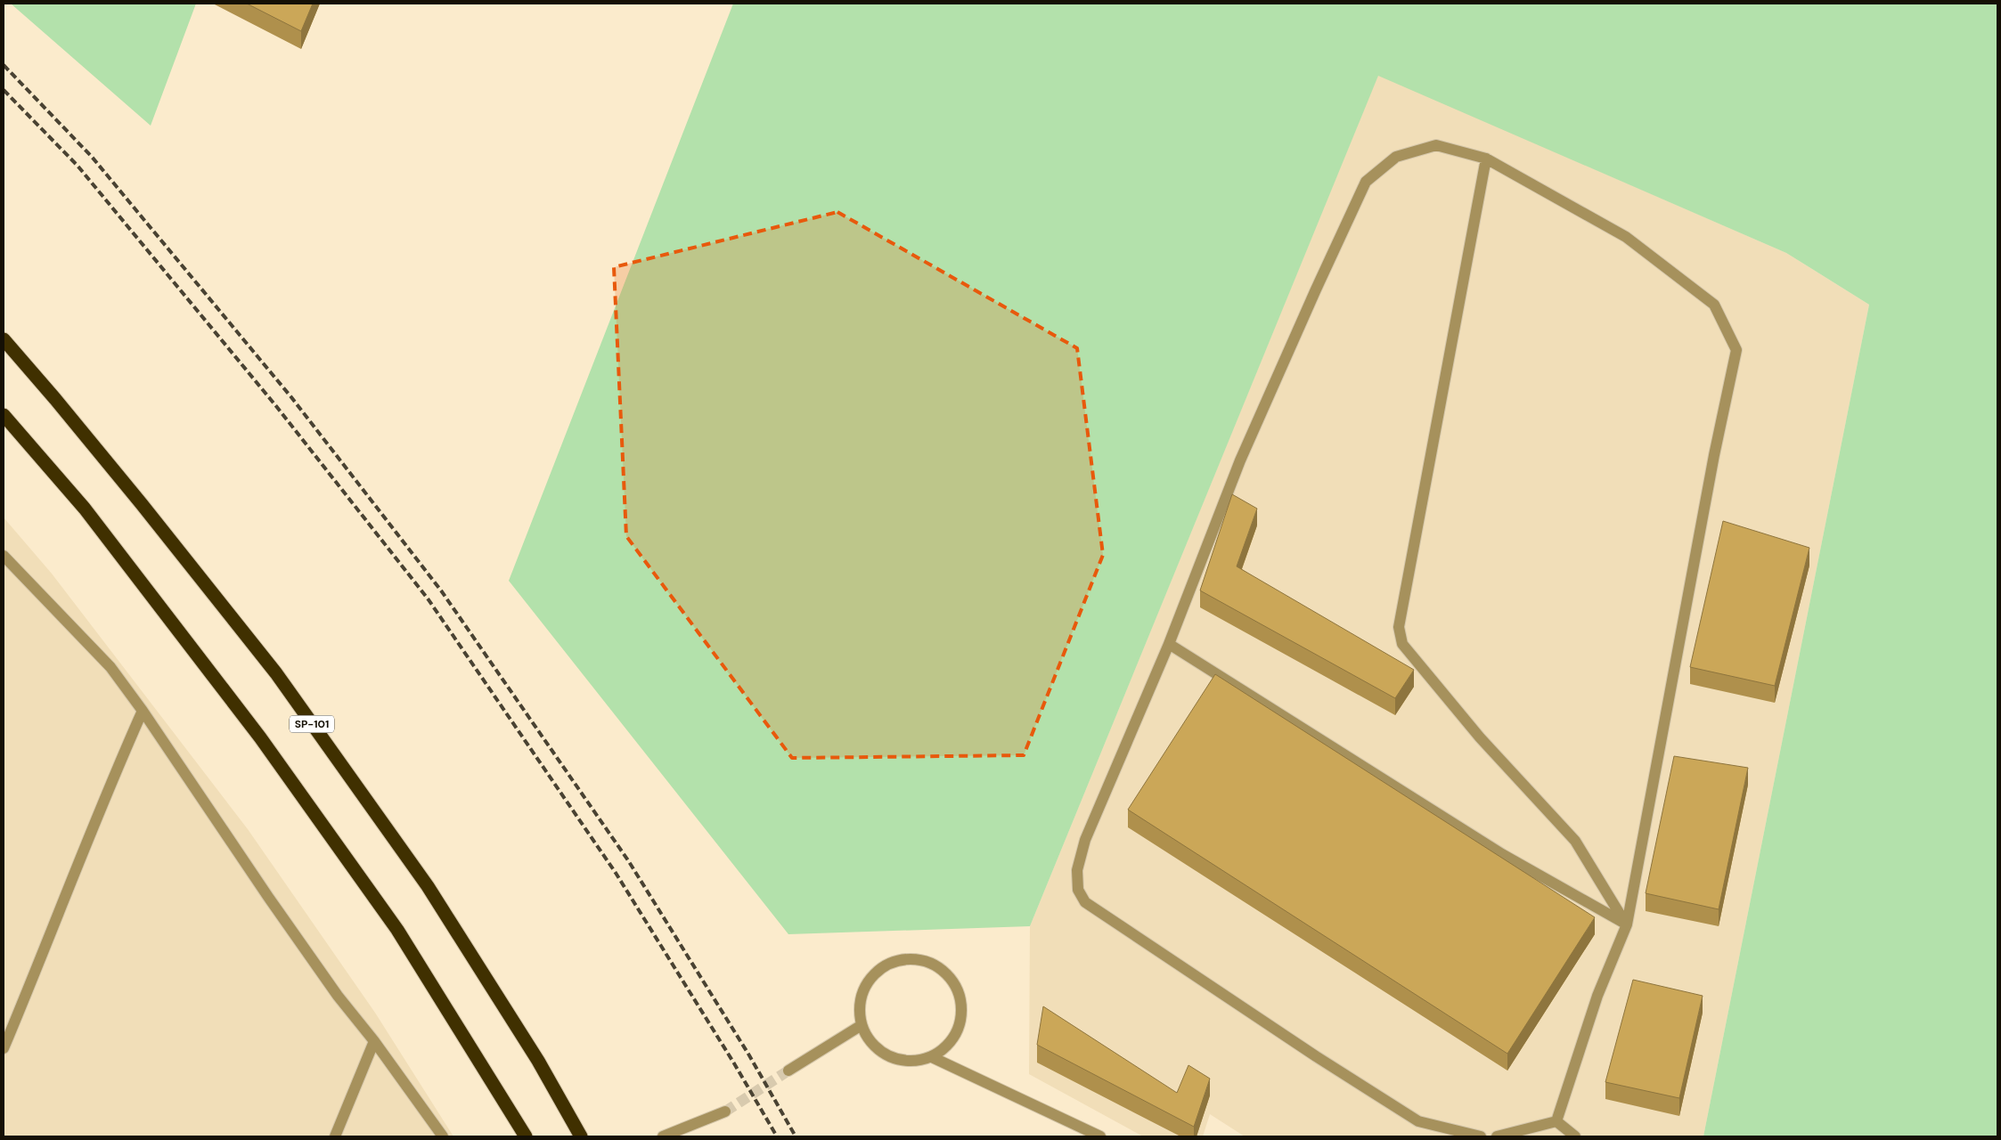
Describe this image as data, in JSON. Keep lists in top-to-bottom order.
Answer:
{
  "streets": {
    "highway": ["SP-101"]
  }
}
